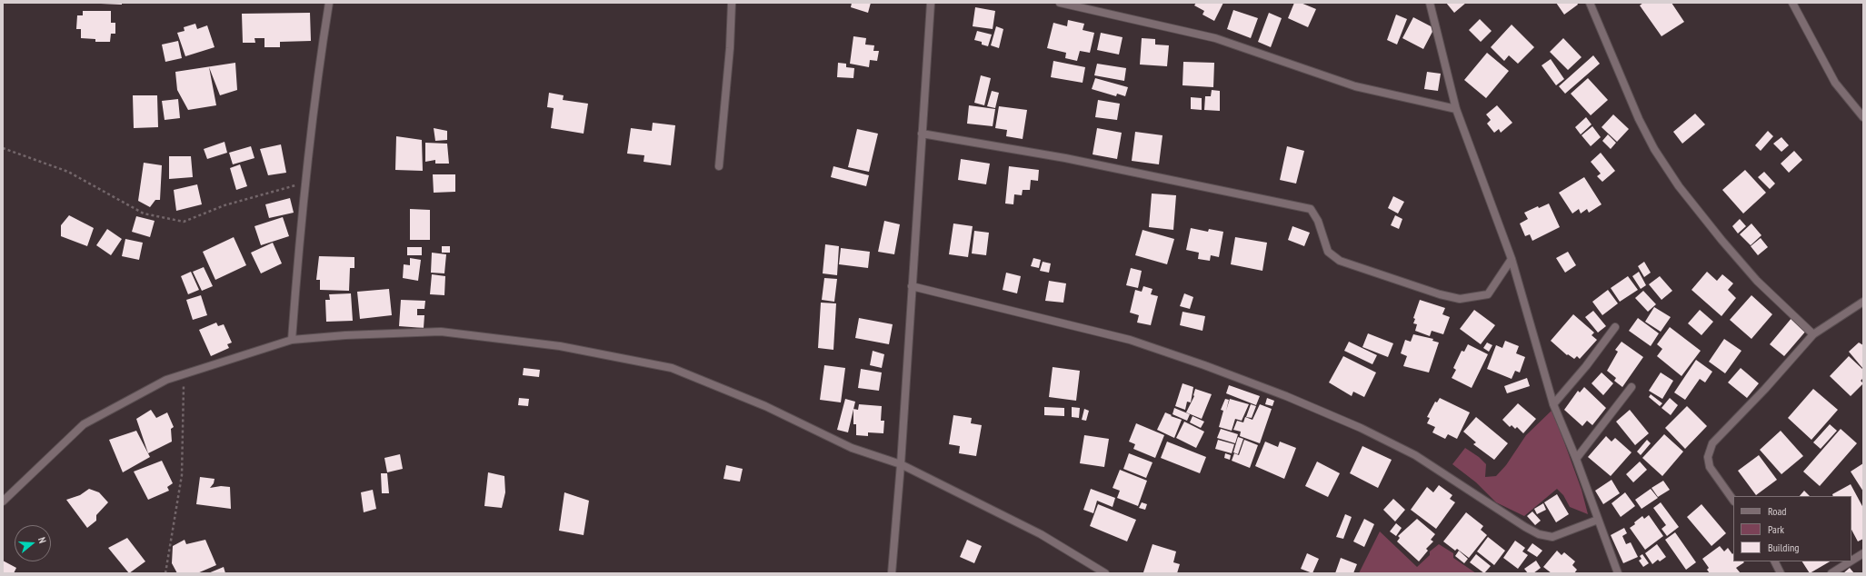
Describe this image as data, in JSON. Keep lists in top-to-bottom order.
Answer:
{
  "legend": ["Road", "Park", "Building"],
  "north": "right"
}
